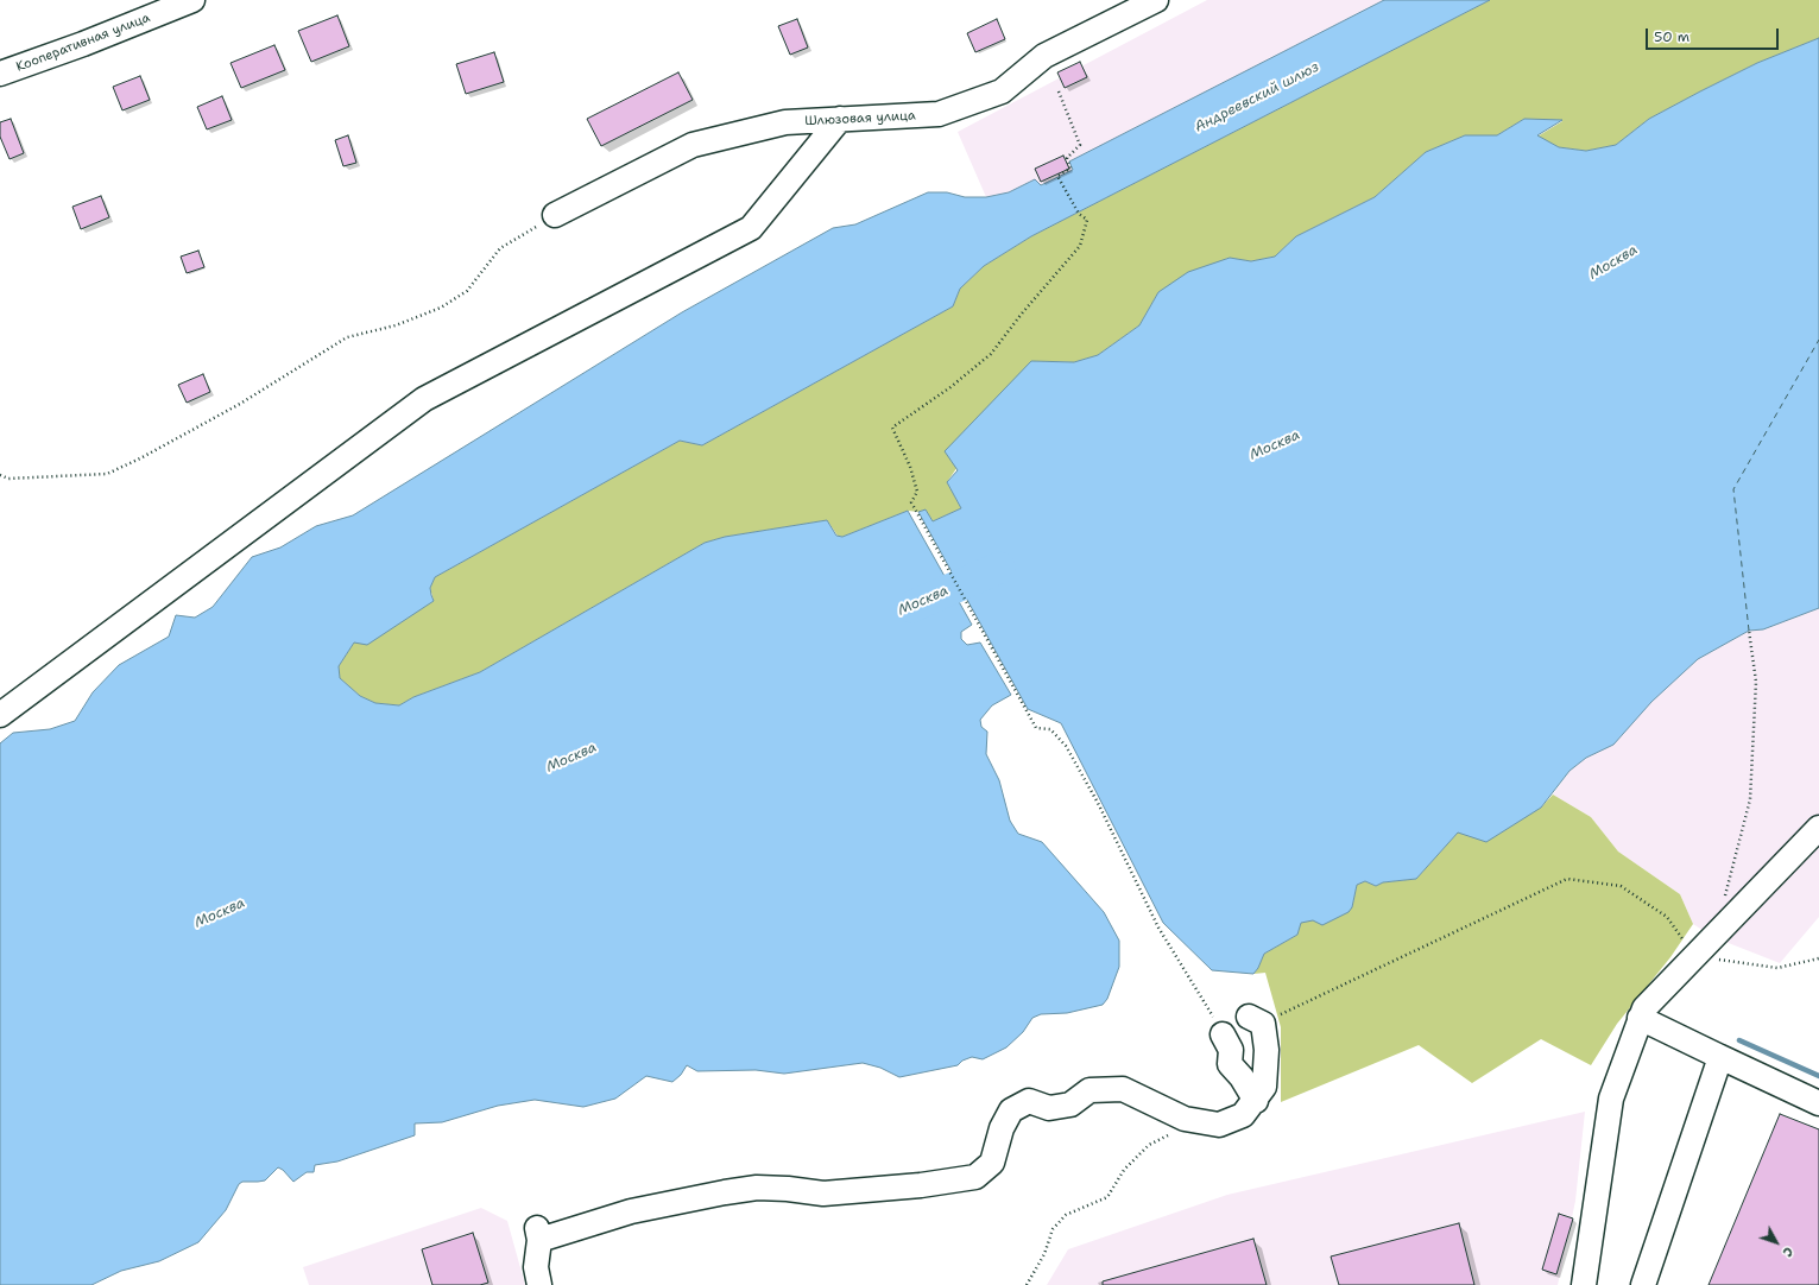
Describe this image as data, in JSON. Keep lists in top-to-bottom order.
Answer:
{
  "streets": {
    "street": ["Кооперативная улица", "Шлюзовая улица"]
  },
  "water": ["Андреевский шлюз", "Москва"],
  "scale_bar": "50 m",
  "north": "bottom right"
}
